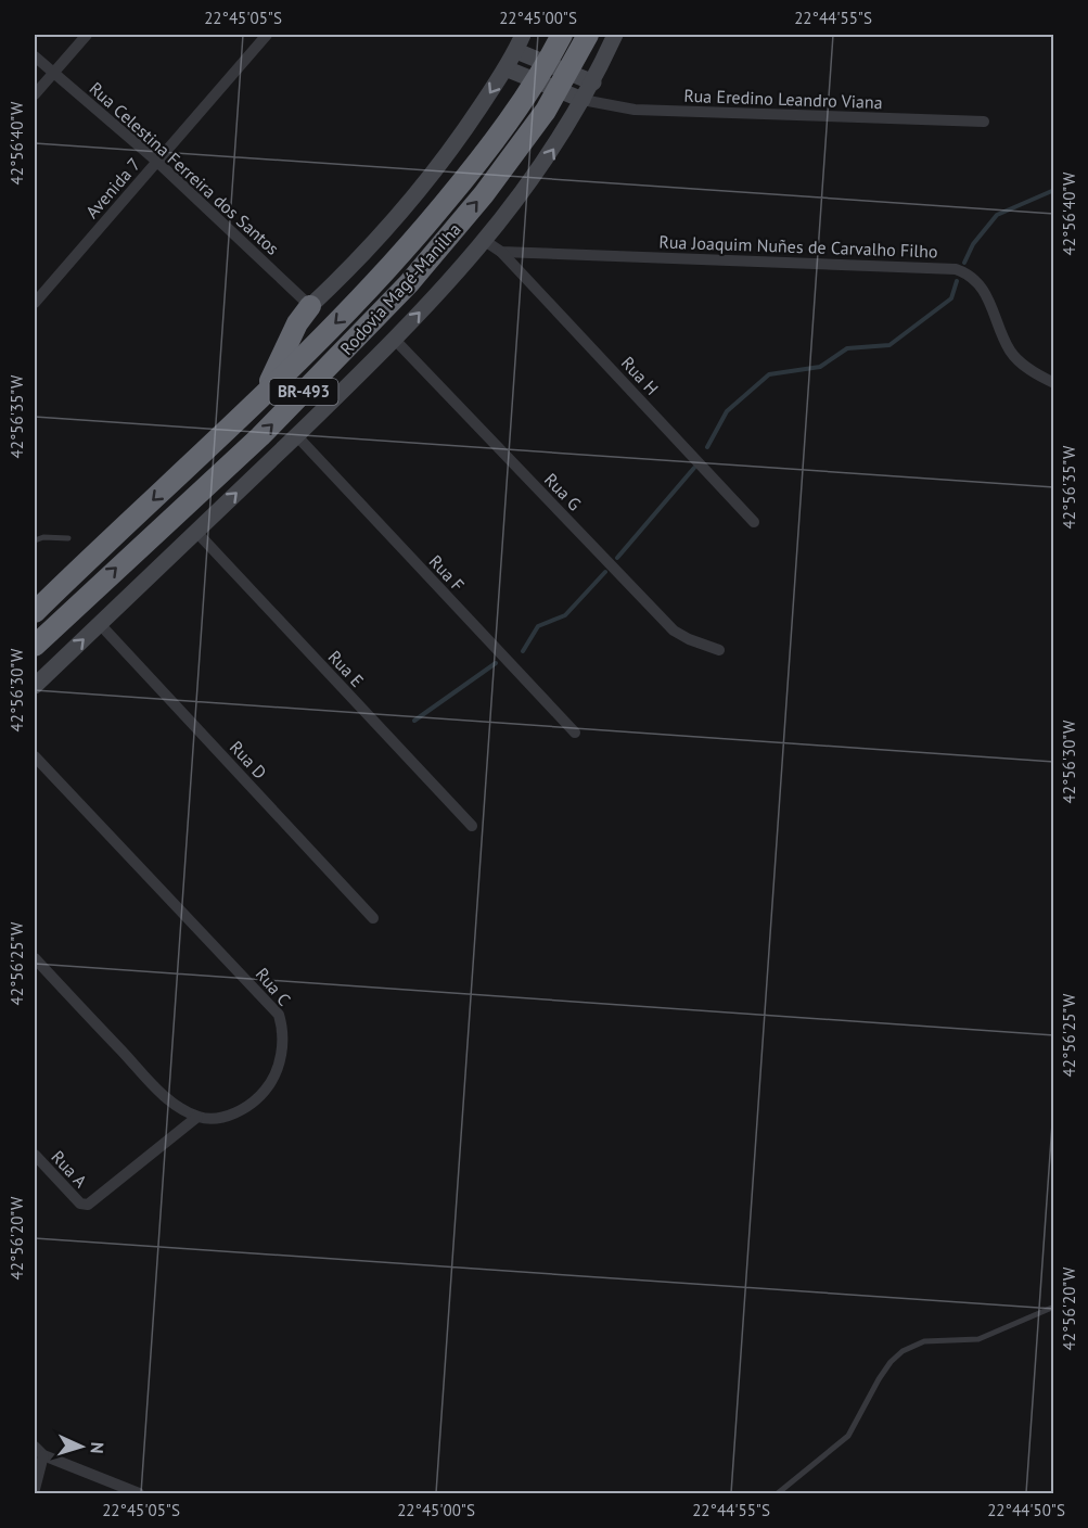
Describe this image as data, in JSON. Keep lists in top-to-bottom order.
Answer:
{
  "streets": {
    "highway": ["Rodovia Magé-Manilha", "BR-493"],
    "street": [
      "Rua Eredino Leandro Viana",
      "Rua Celestina Ferreira dos Santos",
      "Avenida 7",
      "Rua Joaquim Nuñes de Carvalho Filho",
      "Rua H",
      "Rua G",
      "Rua F",
      "Rua E",
      "Rua D",
      "Rua C",
      "Rua A"
    ]
  },
  "crossings": [
    ["Rua Celestina Ferreira dos Santos", "Avenida 7"],
    ["Rua Joaquim Nuñes de Carvalho Filho", "Rua H"],
    ["Rua C", "Rua A"]
  ],
  "north": "right",
  "coordinates": [
    "22°45'05\"S",
    "22°45'00\"S",
    "22°44'55\"S",
    "42°56'40\"W",
    "42°56'35\"W",
    "42°56'30\"W",
    "42°56'25\"W",
    "42°56'20\"W",
    "22°44'50\"S"
  ]
}
